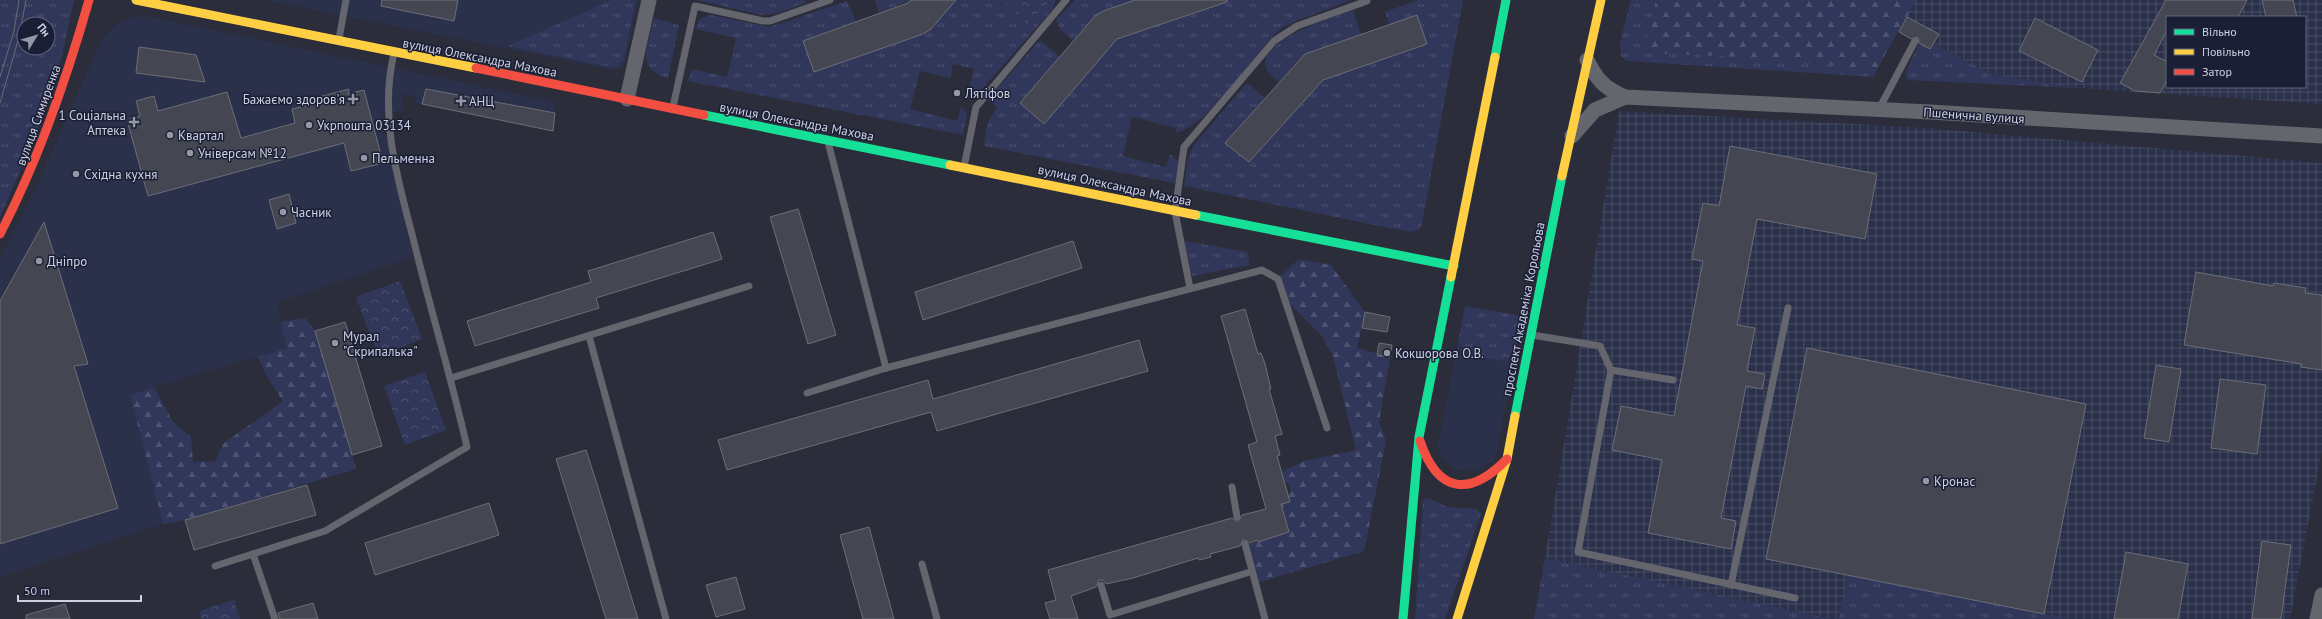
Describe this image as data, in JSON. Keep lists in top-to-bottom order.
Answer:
{
  "streets": {
    "street": [
      "вулиця Олександра Махова",
      "вулиця Симиренка",
      "Пшенична вулиця",
      "проспект Академіка Корольова"
    ]
  },
  "crossings": [
    ["Пшенична вулиця", "проспект Академіка Корольова"]
  ],
  "places": {
    "other": [
      "Лятіфов",
      "Укрпошта 03134",
      "Квартал",
      "Універсам №12",
      "Пельменна",
      "Східна кухня",
      "Часник",
      "Дніпро",
      "Мурал \"Скрипалька\"",
      "Кокшорова О.В.",
      "Кронас"
    ],
    "health": ["Бажаємо здоров'я", "АНЦ", "1 Соціальна Аптека"]
  },
  "legend": ["Вільно", "Повільно", "Затор"],
  "scale_bar": "50 m",
  "north": "top right"
}
